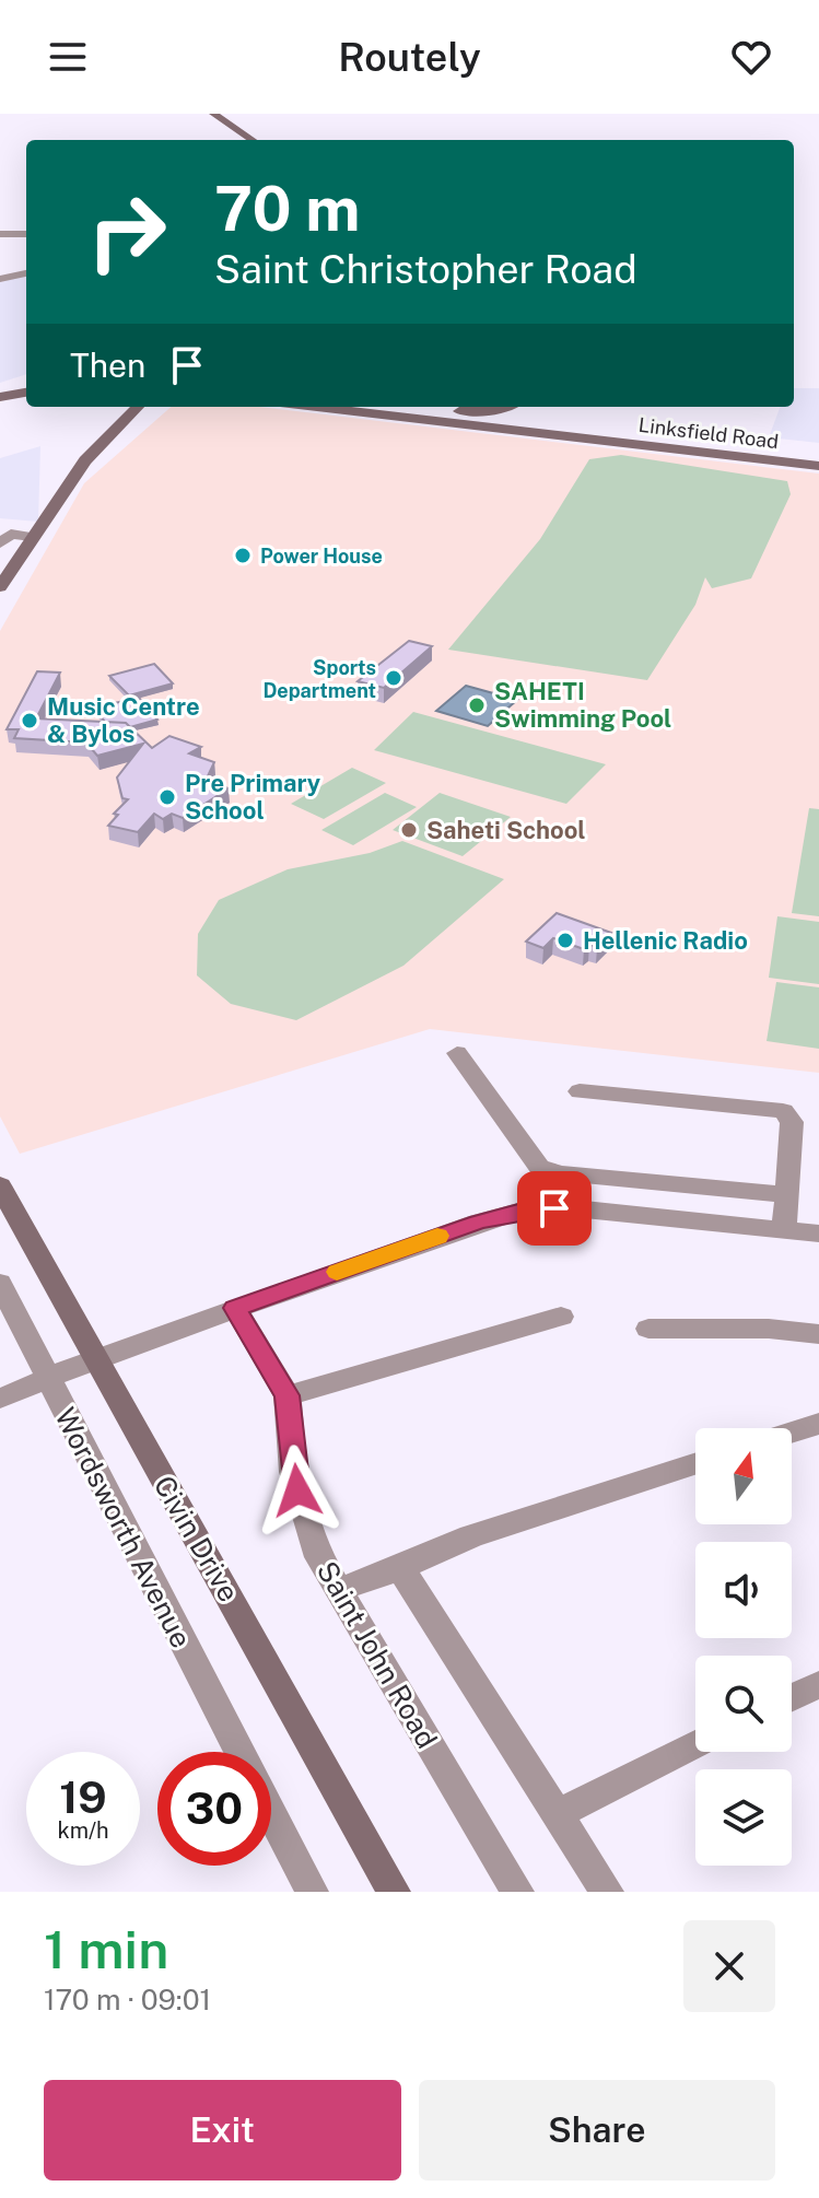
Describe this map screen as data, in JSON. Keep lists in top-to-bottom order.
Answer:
{
  "streets": {
    "main road": ["Linksfield Road", "Civin Drive"],
    "street": ["Wordsworth Avenue", "Saint John Road"]
  },
  "places": [
    "Power House",
    "Sports Department",
    "SAHETI Swimming Pool",
    "Music Centre & Bylos",
    "Pre Primary School",
    "Saheti School",
    "Hellenic Radio"
  ],
  "north": "top",
  "page": {
    "header": "Routely",
    "turn": ["70 m", "Saint Christopher Road"],
    "then": "Then",
    "speed": "19 km/h",
    "limit": "30",
    "heading": ["1 min", "170 m · 09:01"],
    "buttons": ["Exit", "Share"]
  }
}
